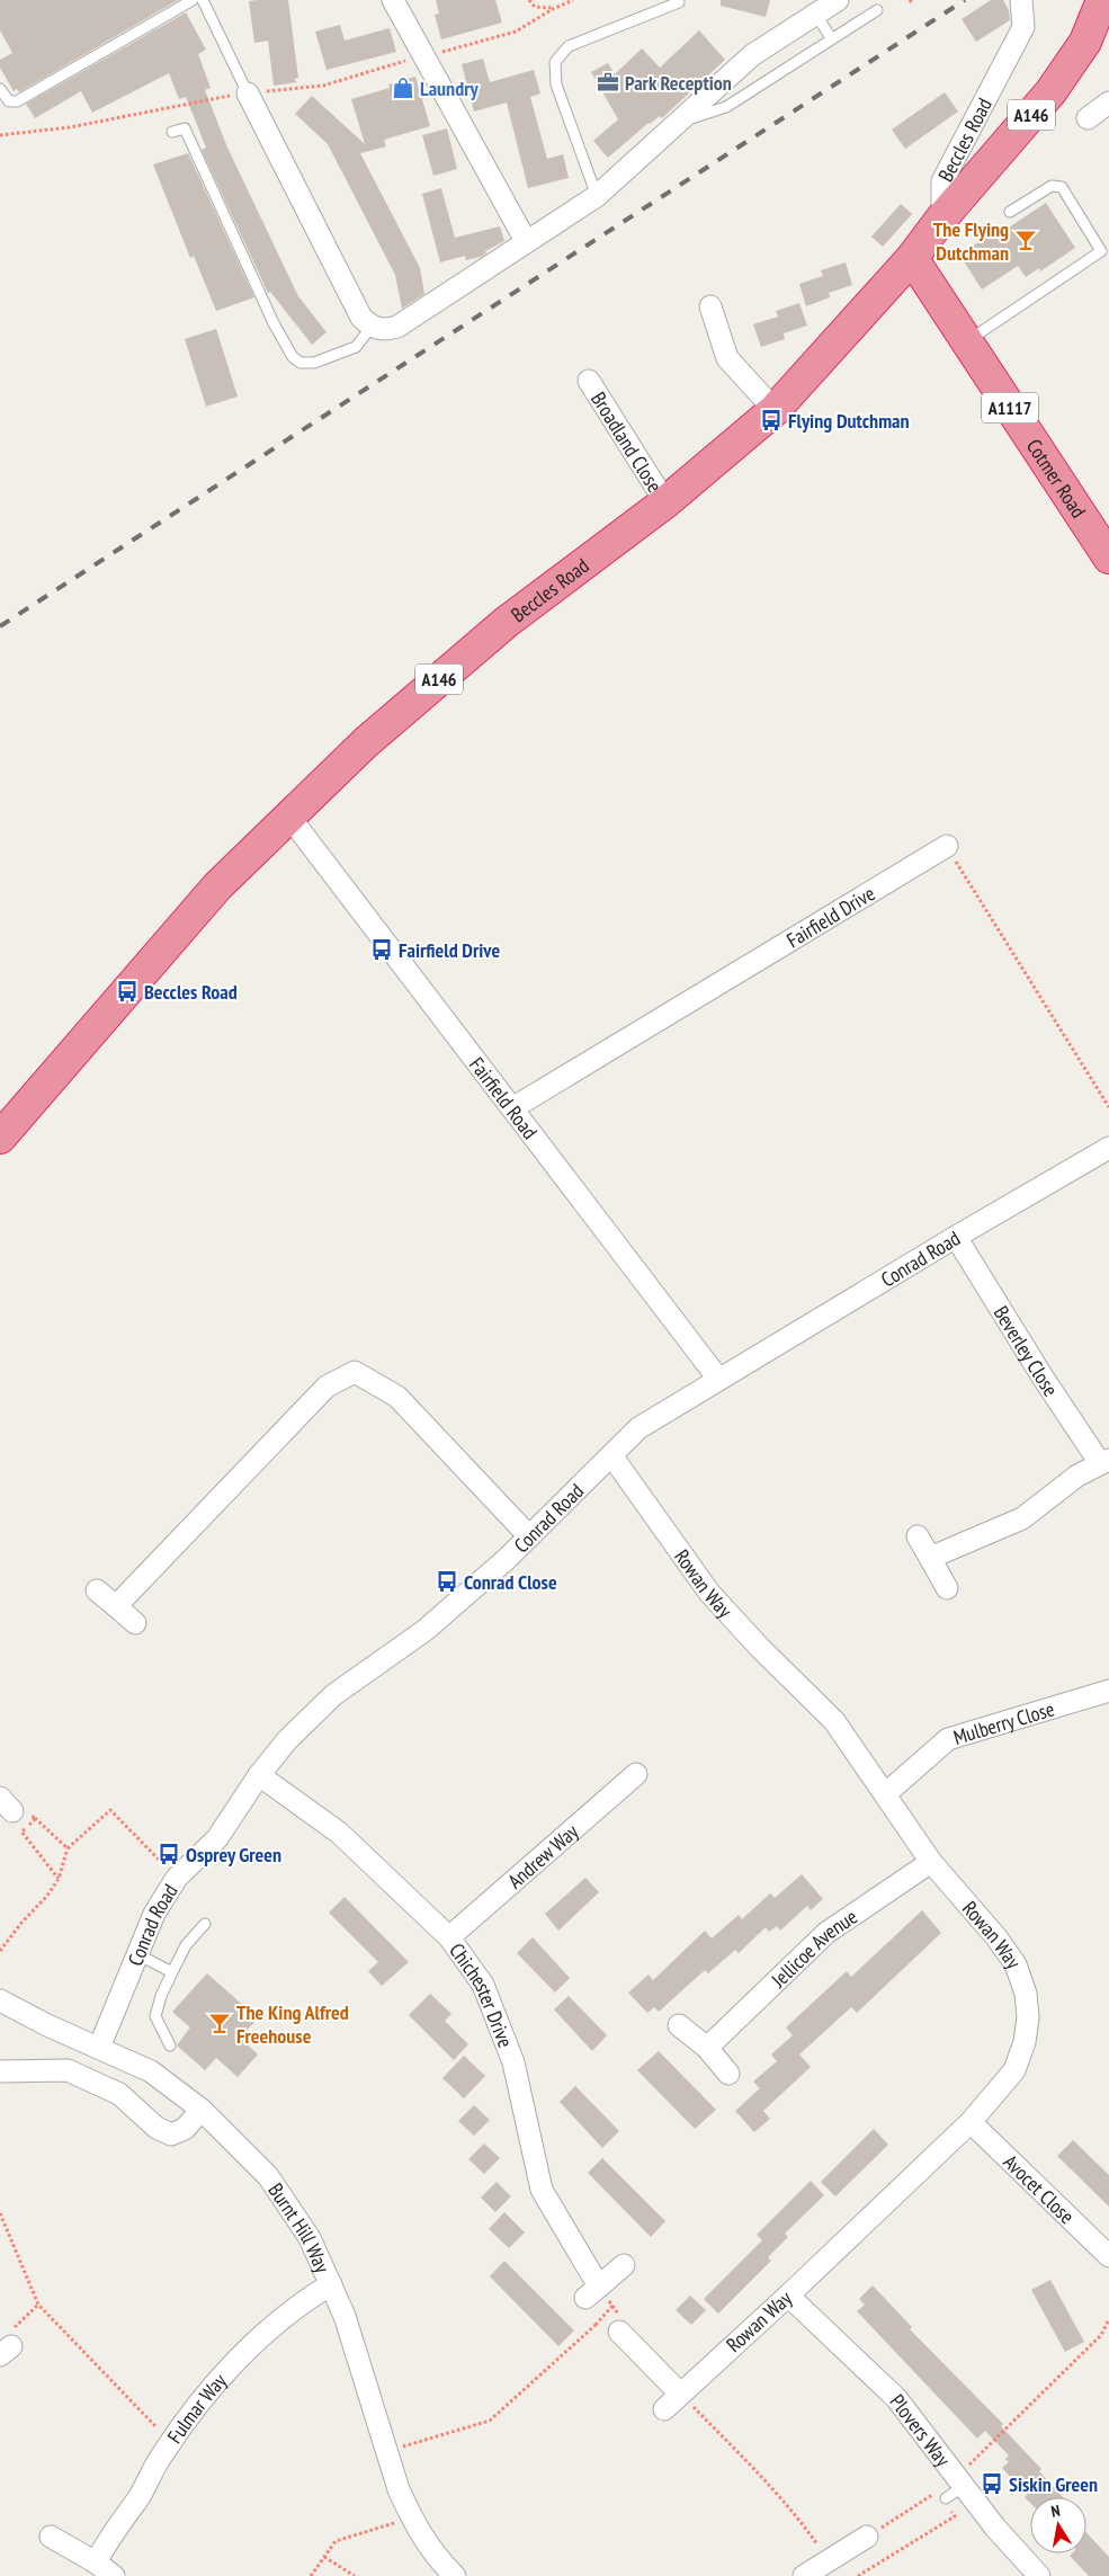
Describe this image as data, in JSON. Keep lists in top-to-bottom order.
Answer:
{
  "streets": {
    "highway": [
      "A146",
      "Beccles Road",
      "A1117",
      "Cotmer Road"
    ],
    "street": [
      "Broadland Close",
      "Fairfield Drive",
      "Fairfield Road",
      "Conrad Road",
      "Beverley Close",
      "Rowan Way",
      "Mulberry Close",
      "Andrew Way",
      "Jellicoe Avenue",
      "Chichester Drive",
      "Avocet Close",
      "Burnt Hill Way",
      "Fulmar Way",
      "Plovers Way"
    ]
  },
  "crossings": [
    ["A146", "Beccles Road"],
    ["Beccles Road", "Broadland Close"],
    ["Beccles Road", "Cotmer Road"],
    ["Beccles Road", "Fairfield Road"],
    ["Fairfield Drive", "Fairfield Road"],
    ["Fairfield Road", "Conrad Road"],
    ["Conrad Road", "Beverley Close"],
    ["Conrad Road", "Rowan Way"],
    ["Conrad Road", "Chichester Drive"],
    ["Conrad Road", "Burnt Hill Way"],
    ["Rowan Way", "Mulberry Close"],
    ["Rowan Way", "Jellicoe Avenue"],
    ["Rowan Way", "Avocet Close"],
    ["Rowan Way", "Plovers Way"],
    ["Andrew Way", "Chichester Drive"],
    ["Burnt Hill Way", "Fulmar Way"]
  ],
  "places": {
    "office": ["Park Reception"],
    "shop": ["Laundry"],
    "bar": ["The Flying Dutchman", "The King Alfred Freehouse"],
    "bus stop": [
      "Flying Dutchman",
      "Fairfield Drive",
      "Beccles Road",
      "Conrad Close",
      "Osprey Green",
      "Siskin Green"
    ]
  },
  "north": "top"
}
